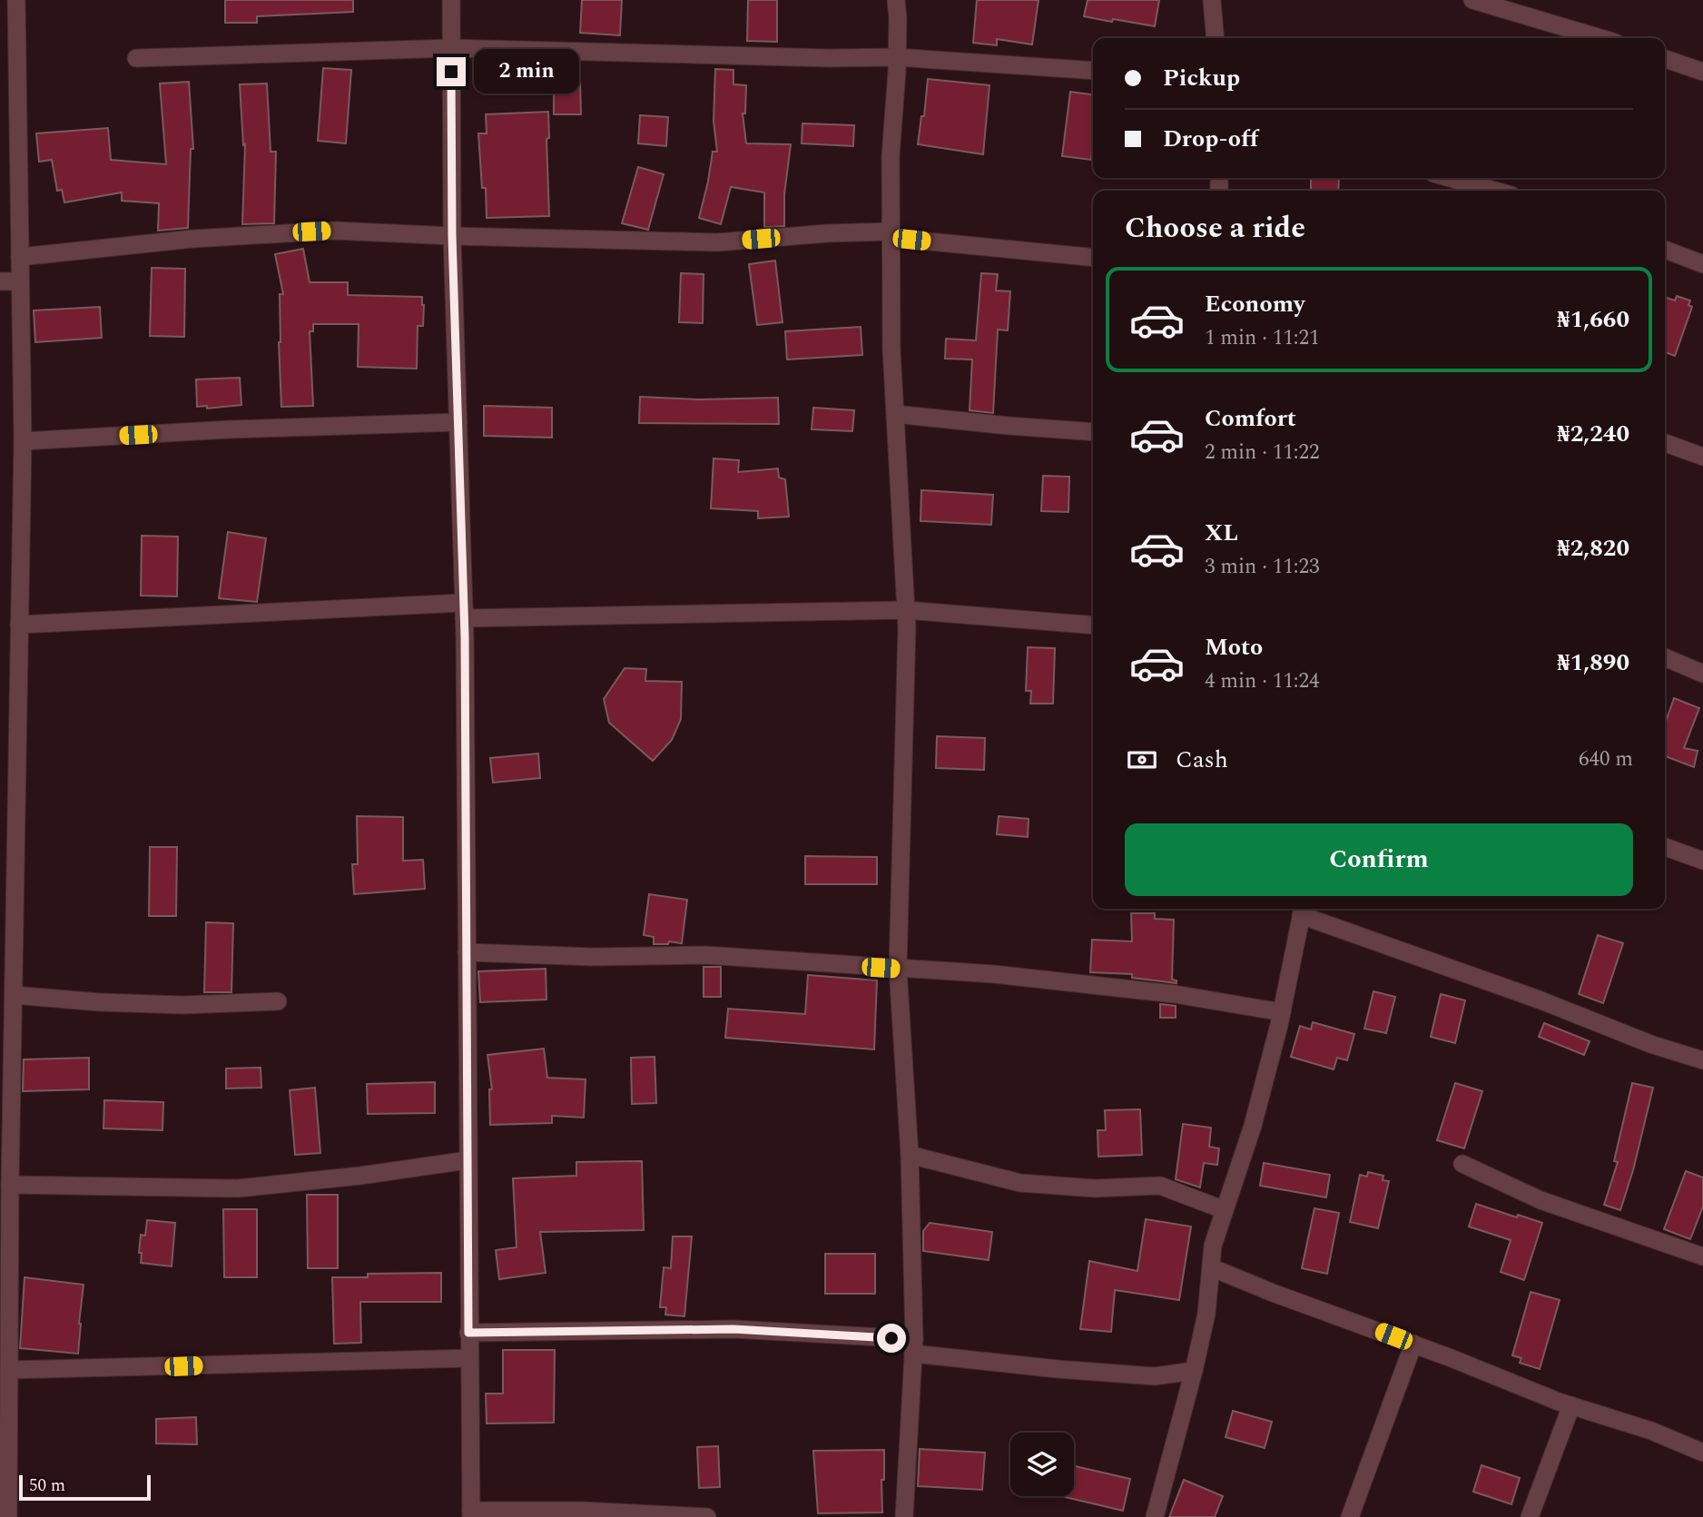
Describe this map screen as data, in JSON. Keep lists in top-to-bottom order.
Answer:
{
  "scale_bar": "50 m",
  "page": {
    "banner": ["Pickup", "Drop-off"],
    "bubble": "2 min",
    "heading": "Choose a ride",
    "list": [
      {
        "name": "Economy",
        "note": "1 min · 11:21",
        "value": "₦1,660"
      },
      {
        "name": "Comfort",
        "note": "2 min · 11:22",
        "value": "₦2,240"
      },
      {
        "name": "XL",
        "note": "3 min · 11:23",
        "value": "₦2,820"
      },
      {
        "name": "Moto",
        "note": "4 min · 11:24",
        "value": "₦1,890"
      }
    ],
    "pay": ["Cash", "640 m"],
    "buttons": "Confirm",
    "scale": "50 m"
  }
}
